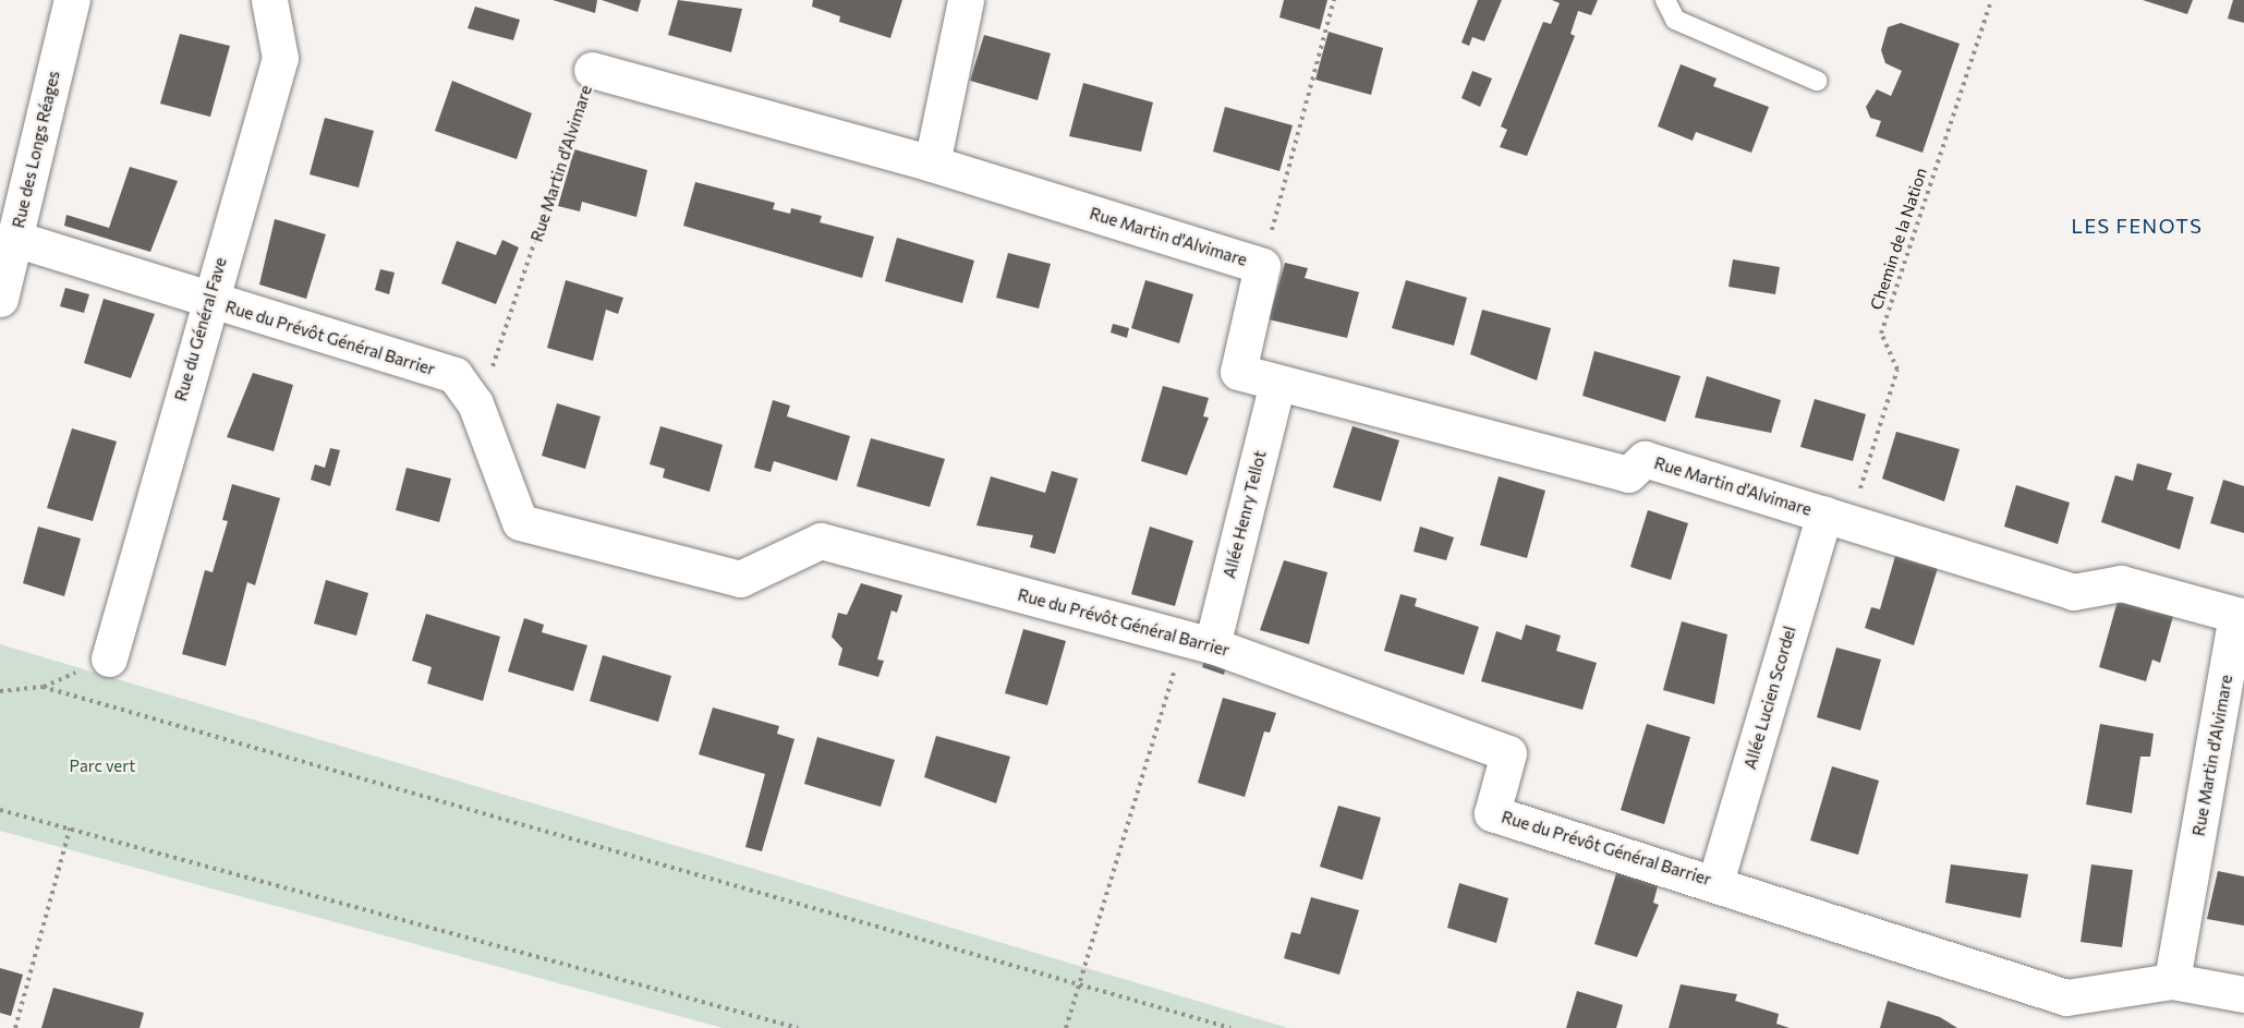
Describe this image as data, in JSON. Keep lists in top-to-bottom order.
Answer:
{
  "streets": {
    "street": [
      "Rue des Longs Réages",
      "Rue Martin d'Alvimare",
      "Rue du Général Fave",
      "Rue du Prévôt Général Barrier",
      "Allée Henry Tellot",
      "Allée Lucien Scordel"
    ],
    "path": ["Chemin de la Nation"]
  },
  "crossings": [
    ["Rue des Longs Réages", "Rue du Prévôt Général Barrier"],
    ["Rue Martin d'Alvimare", "Chemin de la Nation"],
    ["Rue Martin d'Alvimare", "Rue du Prévôt Général Barrier"],
    ["Rue Martin d'Alvimare", "Allée Henry Tellot"],
    ["Rue Martin d'Alvimare", "Allée Lucien Scordel"],
    ["Chemin de la Nation", "Allée Lucien Scordel"],
    ["Rue du Général Fave", "Rue du Prévôt Général Barrier"],
    ["Rue du Prévôt Général Barrier", "Allée Henry Tellot"],
    ["Rue du Prévôt Général Barrier", "Allée Lucien Scordel"]
  ],
  "districts": ["LES FENOTS"],
  "parks": ["Parc vert"]
}
